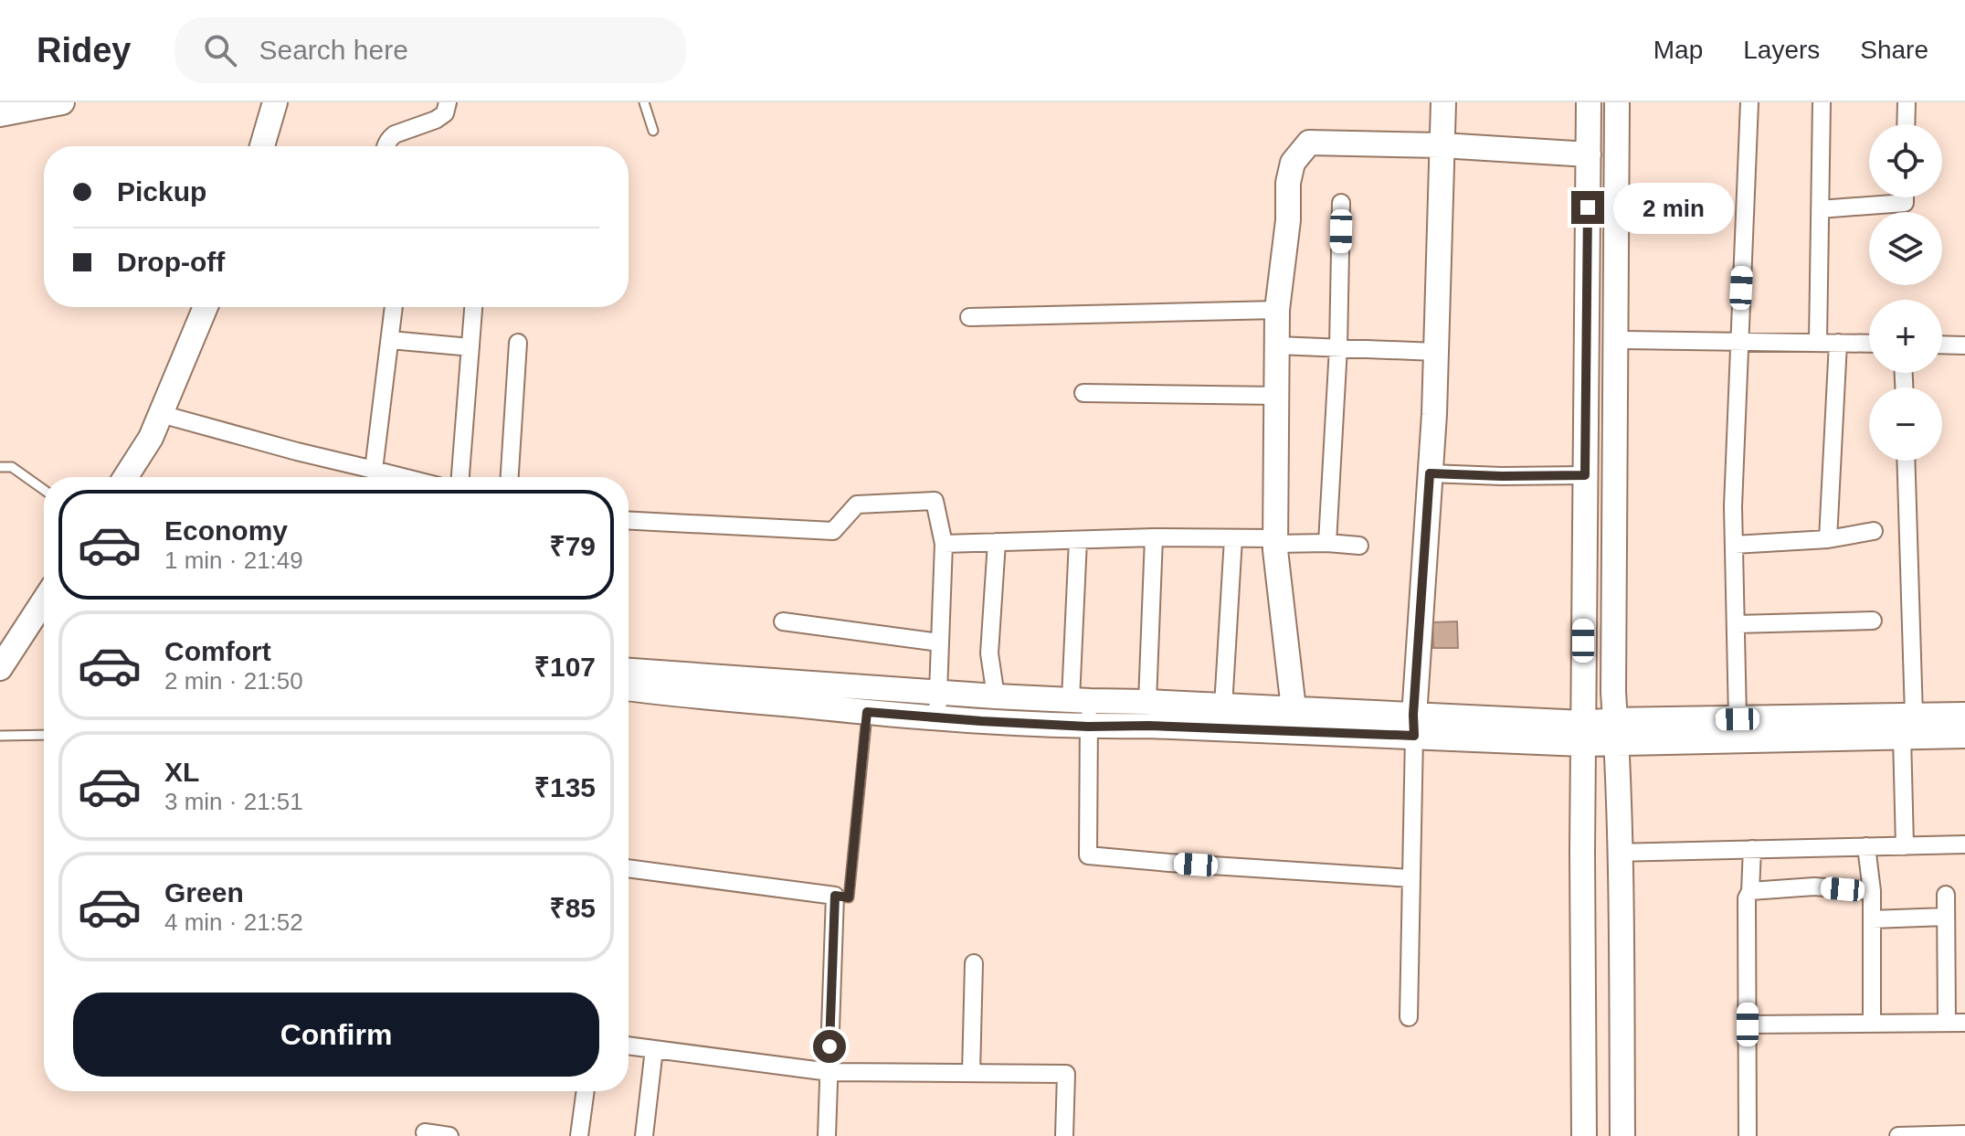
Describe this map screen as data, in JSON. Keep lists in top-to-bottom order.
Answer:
{
  "page": {
    "header": "Ridey",
    "search": "Search here",
    "nav": ["Map", "Layers", "Share"],
    "map_buttons": ["+", "−"],
    "banner": ["Pickup", "Drop-off"],
    "bubble": "2 min",
    "list": [
      {
        "name": "Economy",
        "note": "1 min · 21:49",
        "value": "₹79"
      },
      {
        "name": "Comfort",
        "note": "2 min · 21:50",
        "value": "₹107"
      },
      {
        "name": "XL",
        "note": "3 min · 21:51",
        "value": "₹135"
      },
      {
        "name": "Green",
        "note": "4 min · 21:52",
        "value": "₹85"
      }
    ],
    "buttons": "Confirm"
  }
}
